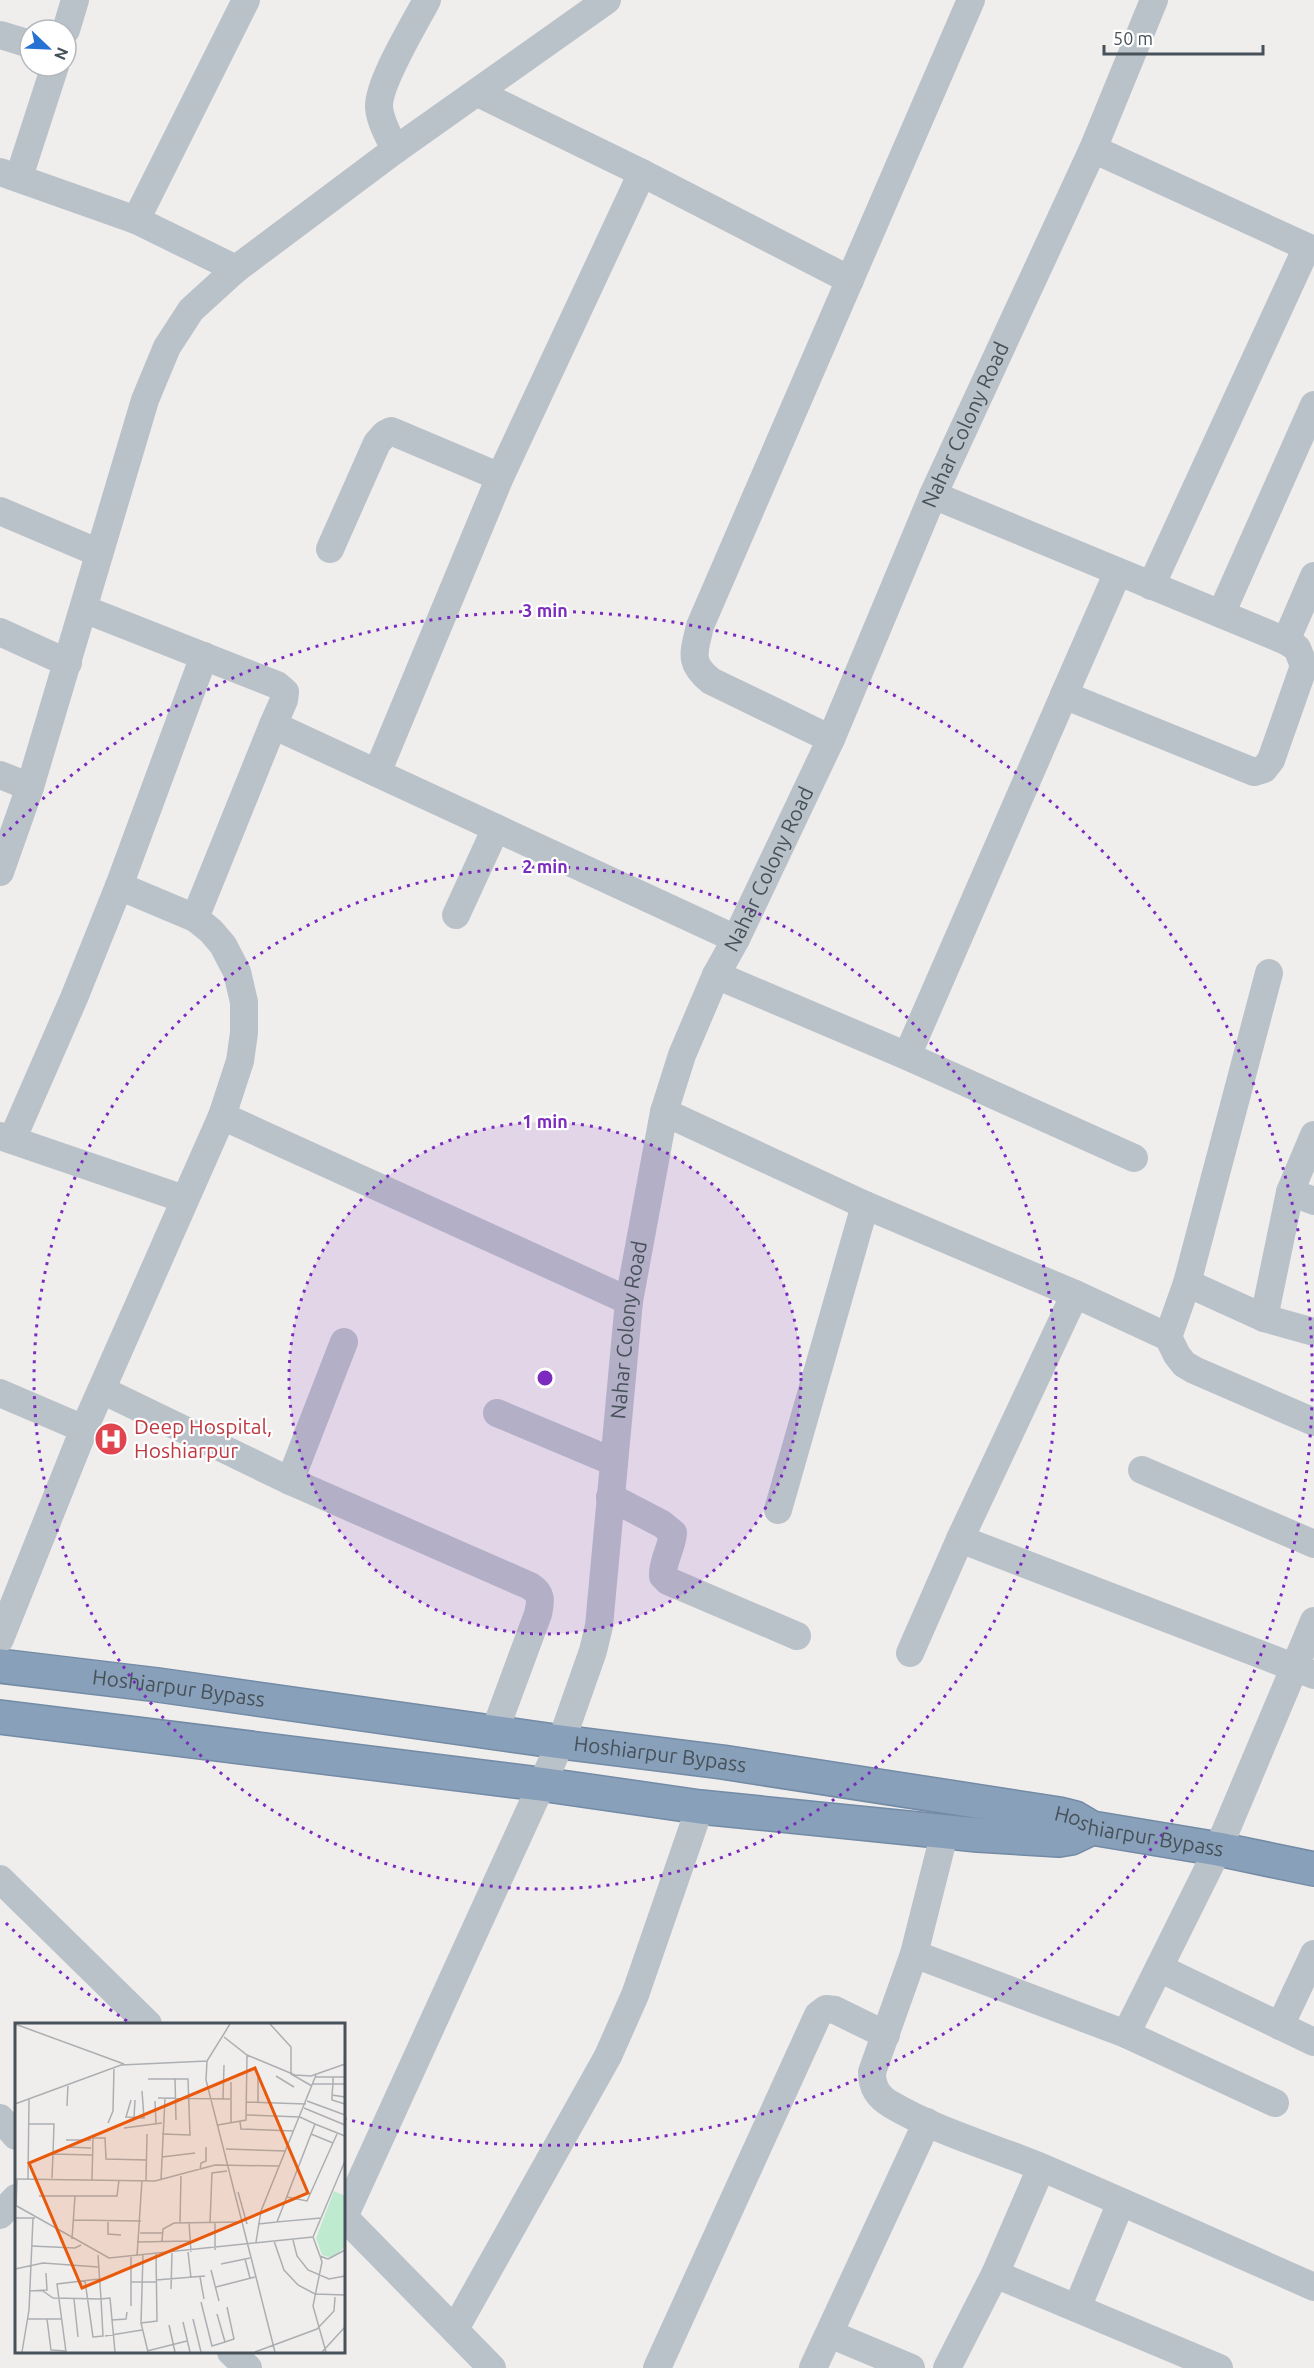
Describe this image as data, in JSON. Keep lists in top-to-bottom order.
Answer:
{
  "streets": {
    "highway": ["Hoshiarpur Bypass"],
    "street": ["Nahar Colony Road"]
  },
  "crossings": [
    ["Nahar Colony Road", "Hoshiarpur Bypass"]
  ],
  "places": {
    "hospital": ["Deep Hospital, Hoshiarpur"]
  },
  "scale_bar": "50 m",
  "north": "bottom right",
  "rings": ["3 min", "2 min", "1 min"]
}
